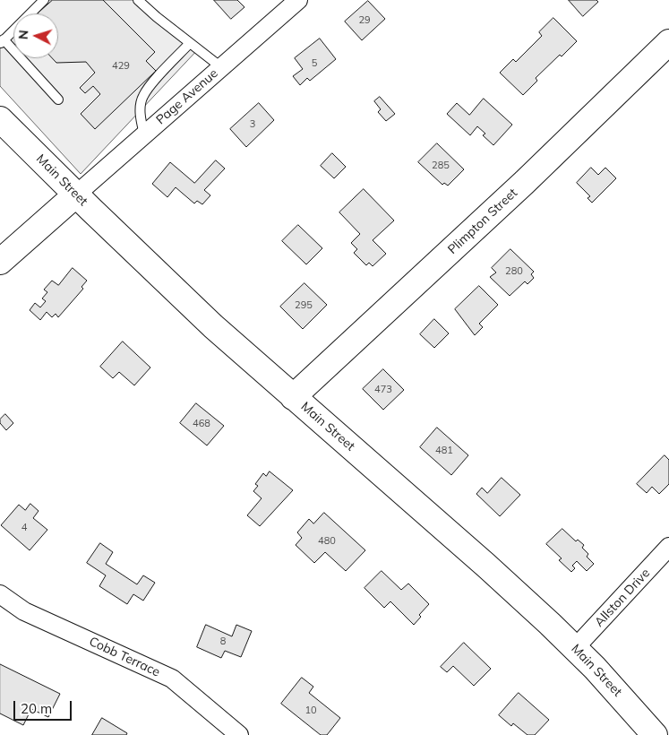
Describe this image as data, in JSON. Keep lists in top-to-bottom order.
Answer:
{
  "streets": {
    "main road": ["Main Street", "Plimpton Street"],
    "street": ["Page Avenue", "Allston Drive", "Cobb Terrace"]
  },
  "crossings": [
    ["Page Avenue", "Main Street"],
    ["Main Street", "Plimpton Street"],
    ["Main Street", "Allston Drive"]
  ],
  "house_numbers": [
    "29",
    "5",
    "429",
    "3",
    "285",
    "280",
    "295",
    "473",
    "468",
    "481",
    "4",
    "480",
    "8",
    "10"
  ],
  "scale_bar": "20 m",
  "north": "left"
}
